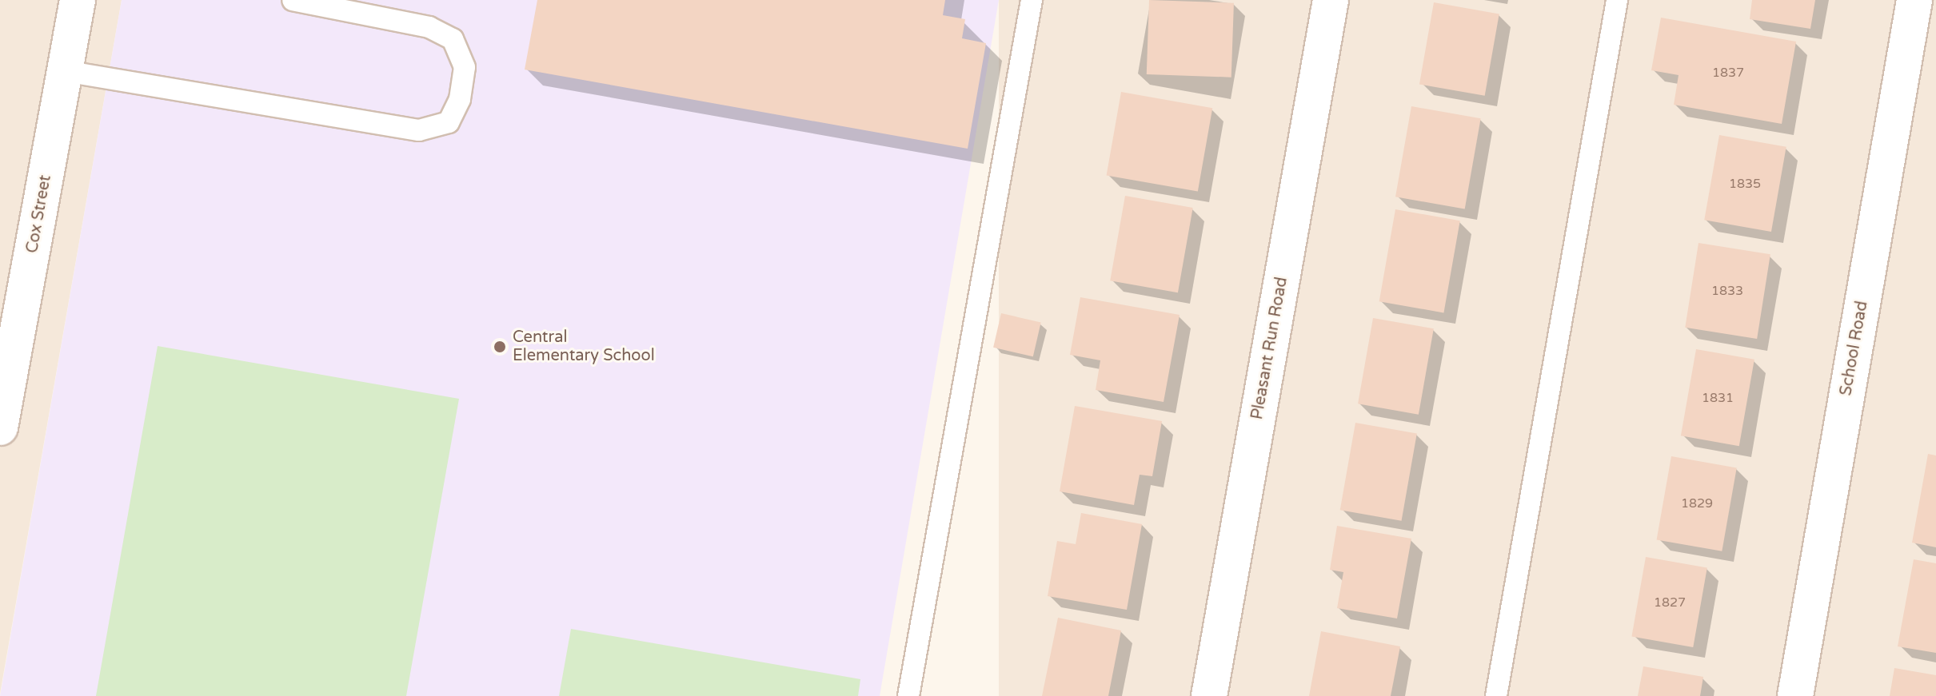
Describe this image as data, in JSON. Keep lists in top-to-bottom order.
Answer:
{
  "streets": {
    "street": ["Cox Street", "Pleasant Run Road", "School Road"]
  },
  "places": ["Central Elementary School"],
  "house_numbers": [
    "1837",
    "1835",
    "1833",
    "1831",
    "1829",
    "1827"
  ]
}
